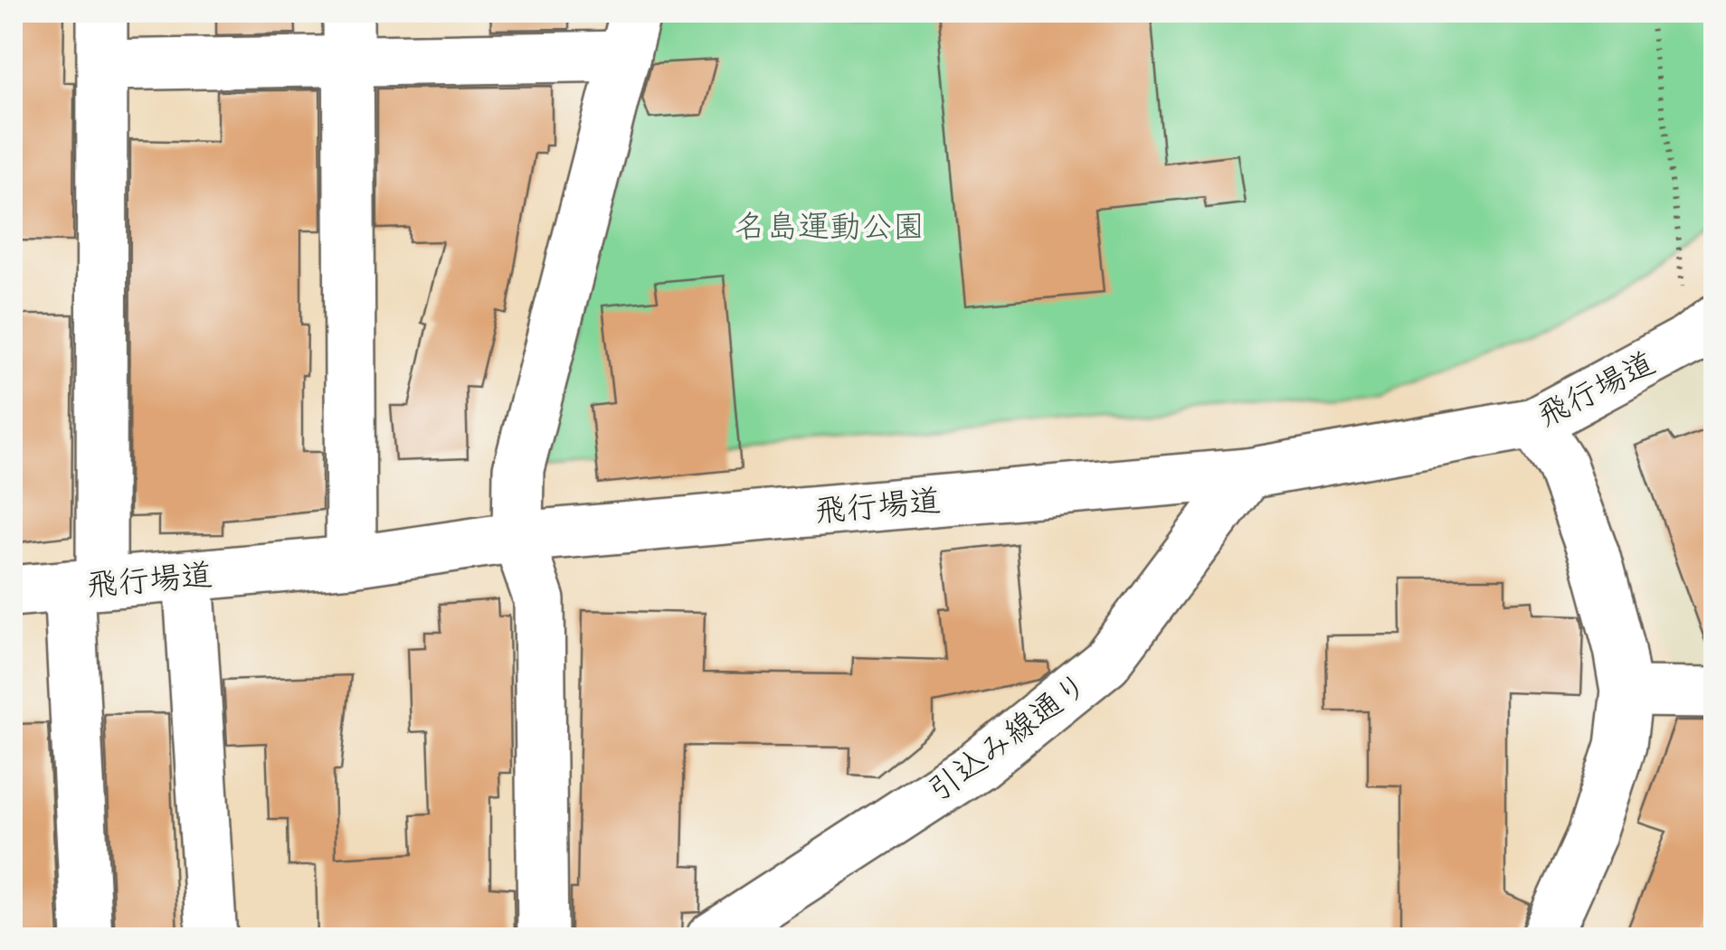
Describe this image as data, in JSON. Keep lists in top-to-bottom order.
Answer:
{
  "streets": {
    "street": ["飛行場道", "引込み線通り"]
  },
  "crossings": [
    ["飛行場道", "引込み線通り"]
  ],
  "parks": ["名島運動公園"]
}
